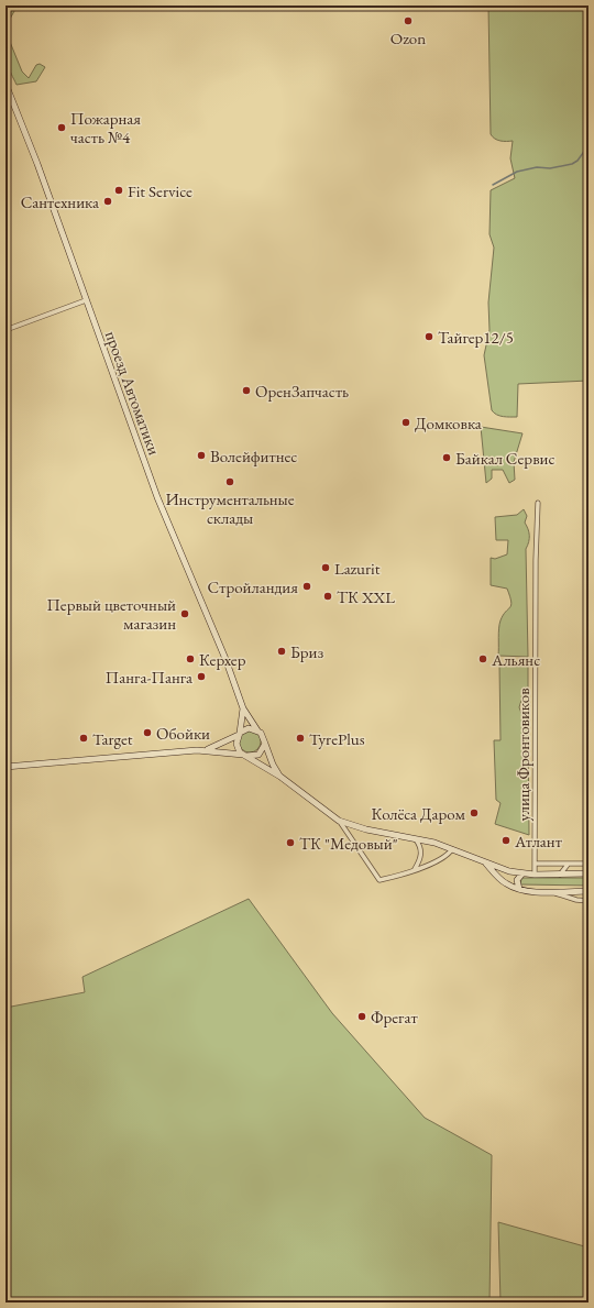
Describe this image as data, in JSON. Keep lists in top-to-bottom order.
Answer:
{
  "streets": {
    "main road": ["проезд Автоматики"],
    "street": ["улица Фронтовиков"]
  },
  "places": [
    "Ozon",
    "Пожарная часть №4",
    "Fit Service",
    "Сантехника",
    "Тайгер12/5",
    "ОренЗапчасть",
    "Домковка",
    "Волейфитнес",
    "Байкал Сервис",
    "Инструментальные склады",
    "Lazurit",
    "Стройландия",
    "ТК XXL",
    "Первый цветочный магазин",
    "Бриз",
    "Керхер",
    "Альянс",
    "Панга-Панга",
    "Обойки",
    "Target",
    "TyrePlus",
    "Колёса Даром",
    "Атлант",
    "ТК \"Медовый\"",
    "Фрегат"
  ]
}
